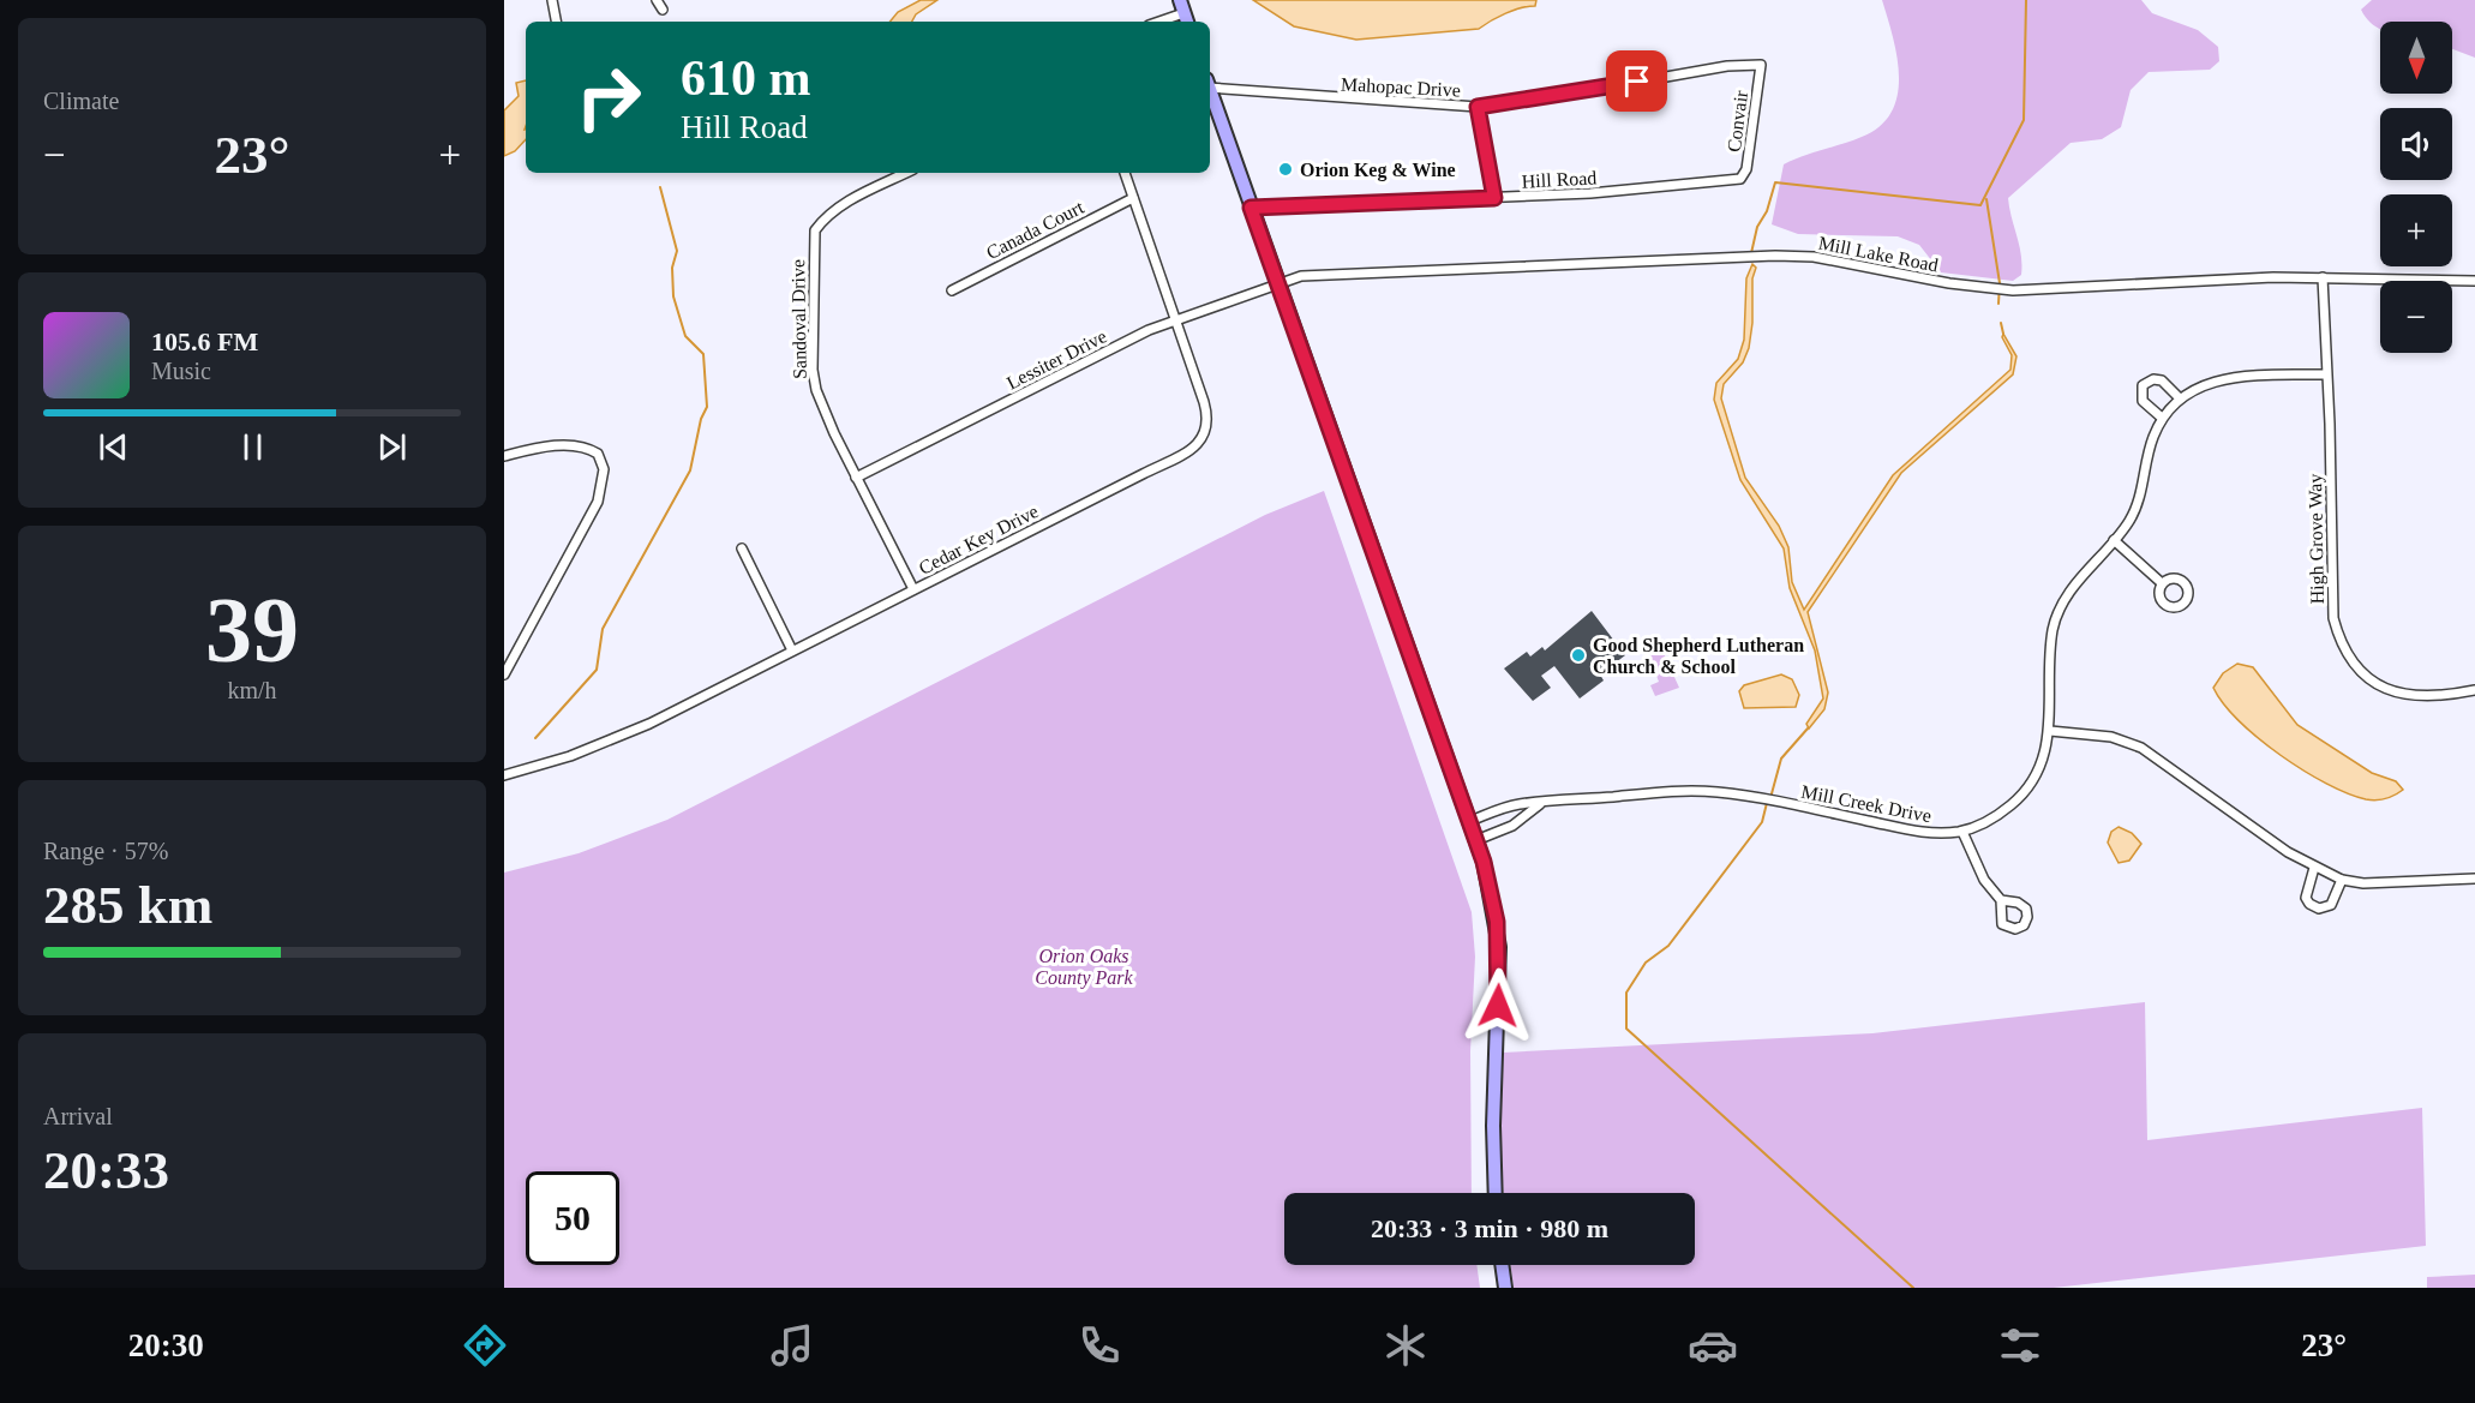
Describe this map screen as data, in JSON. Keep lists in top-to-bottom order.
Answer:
{
  "streets": {
    "street": [
      "Mahopac Drive",
      "Convair",
      "Hill Road",
      "Canada Court",
      "Mill Lake Road",
      "Sandoval Drive",
      "Lessiter Drive",
      "Cedar Key Drive",
      "High Grove Way",
      "Mill Creek Drive"
    ]
  },
  "crossings": [
    ["Mahopac Drive", "Convair"],
    ["Convair", "Hill Road"],
    ["Canada Court", "Cedar Key Drive"],
    ["Mill Lake Road", "Lessiter Drive"],
    ["Mill Lake Road", "High Grove Way"],
    ["Sandoval Drive", "Lessiter Drive"],
    ["Sandoval Drive", "Cedar Key Drive"],
    ["Lessiter Drive", "Cedar Key Drive"],
    ["High Grove Way", "Mill Creek Drive"]
  ],
  "parks": ["Orion Oaks County Park"],
  "places": ["Orion Keg & Wine", "Good Shepherd Lutheran Church & School"],
  "north": "bottom",
  "page": {
    "tile": [
      "Climate",
      ["39", "km/h"],
      ["Range · 57%", "285 km"],
      ["Arrival", "20:33"]
    ],
    "map_buttons": ["+", "−"],
    "turn": ["610 m", "Hill Road"],
    "heat": ["−", "23°", "+"],
    "song": ["105.6 FM", "Music"],
    "limit": "50",
    "trip": "20:33 · 3 min · 980 m",
    "tabs": ["20:30", "23°"]
  }
}
